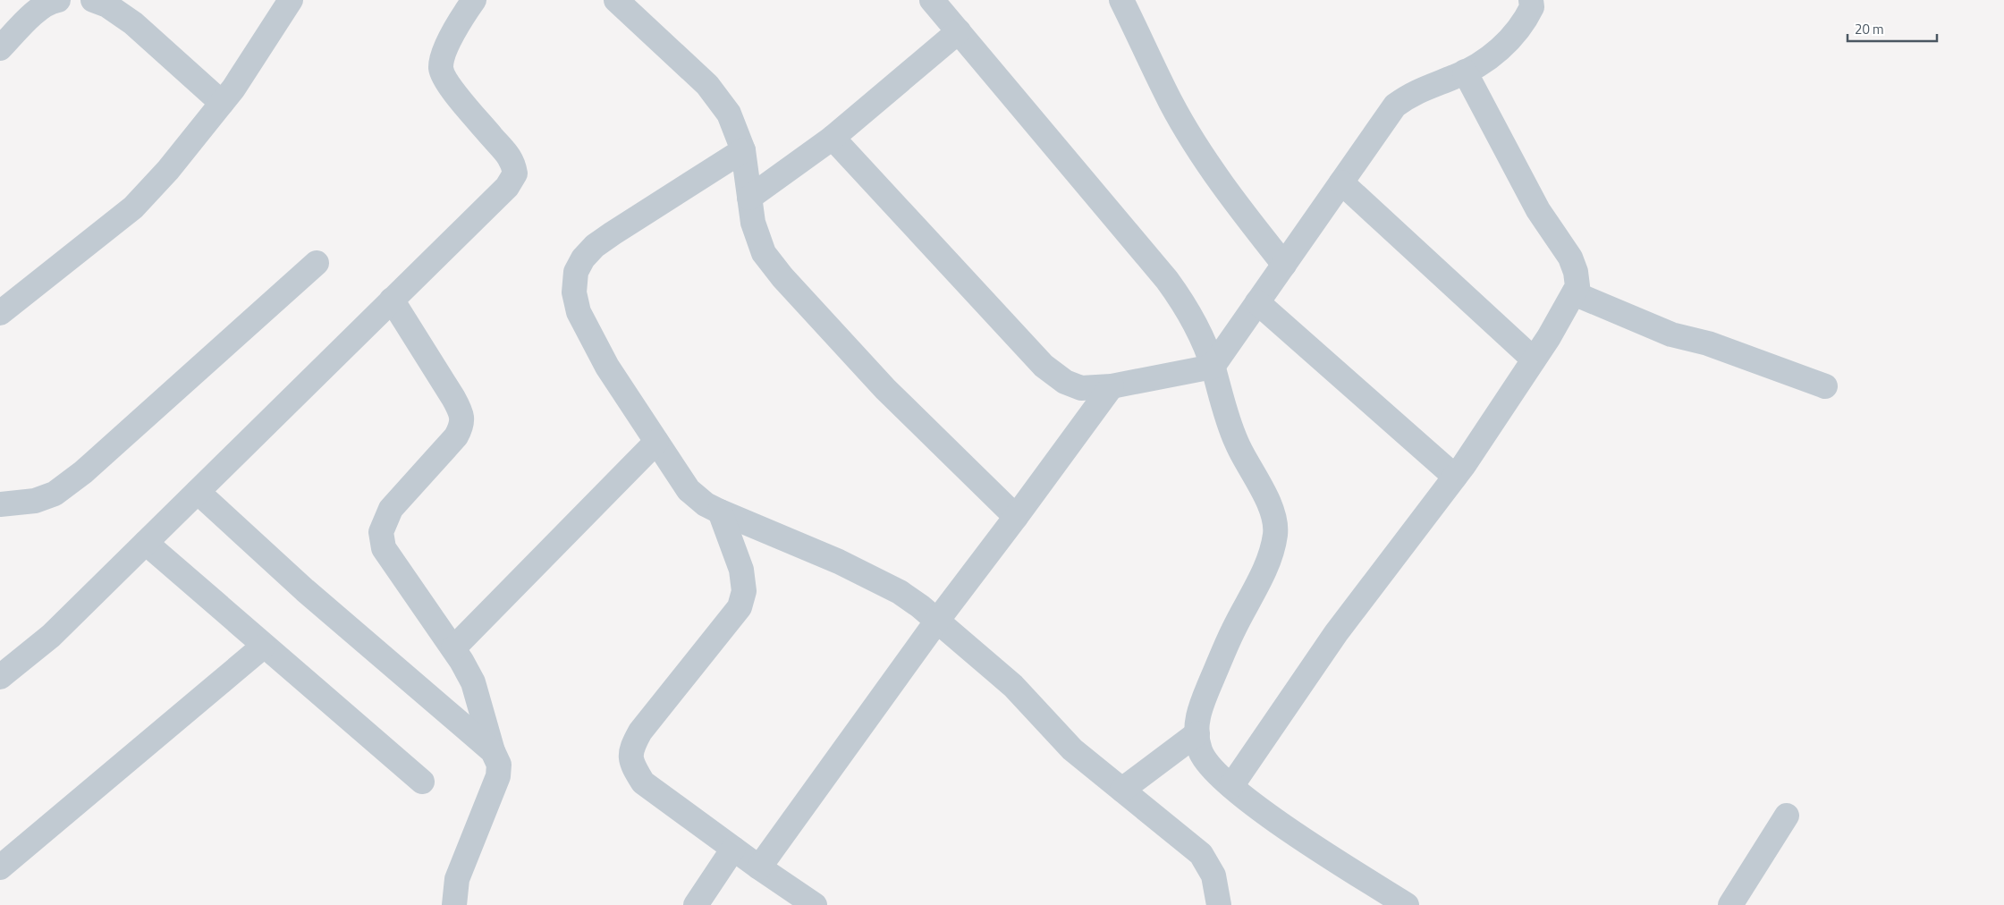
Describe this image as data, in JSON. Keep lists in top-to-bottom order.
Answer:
{
  "scale_bar": "20 m"
}
